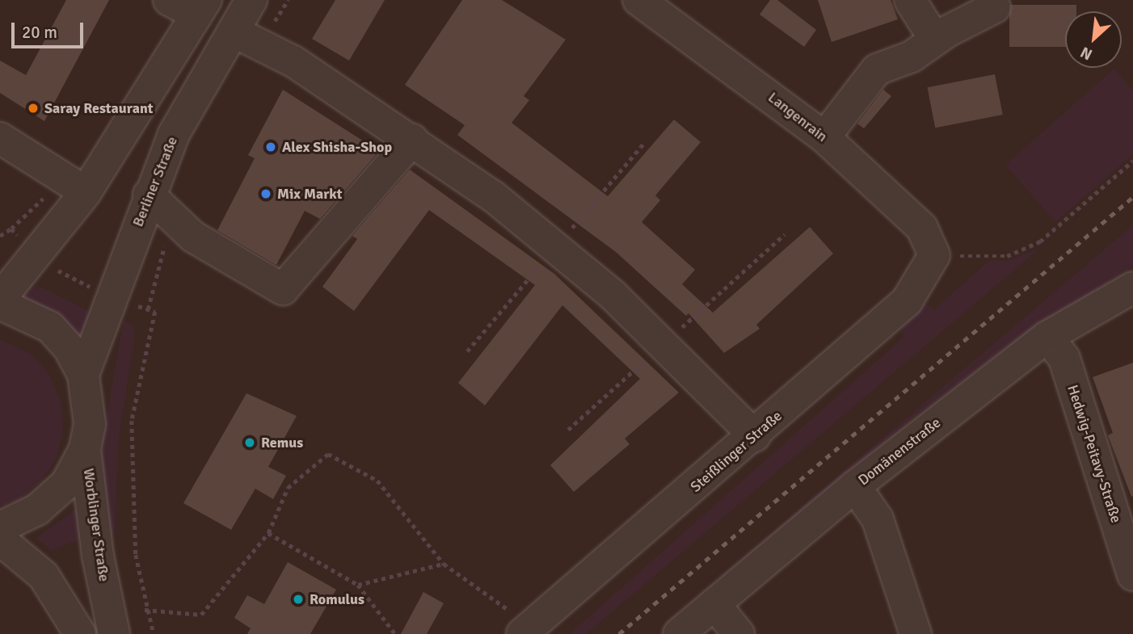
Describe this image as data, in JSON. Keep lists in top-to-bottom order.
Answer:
{
  "streets": {
    "street": [
      "Langenrain",
      "Berliner Straße",
      "Steißlinger Straße",
      "Domänenstraße",
      "Hedwig-Peitavy-Straße",
      "Worblinger Straße"
    ]
  },
  "crossings": [
    ["Langenrain", "Steißlinger Straße"],
    ["Domänenstraße", "Hedwig-Peitavy-Straße"]
  ],
  "places": [
    "Saray Restaurant",
    "Alex Shisha-Shop",
    "Mix Markt",
    "Remus",
    "Romulus"
  ],
  "scale_bar": "20 m",
  "north": "bottom left"
}
